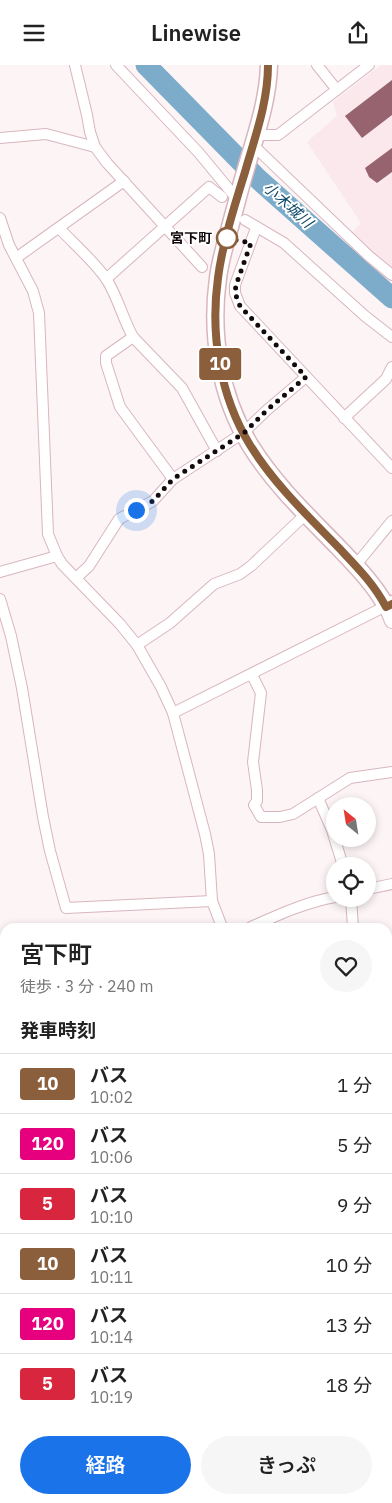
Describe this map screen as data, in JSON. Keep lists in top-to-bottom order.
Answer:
{
  "water": ["小木城川"],
  "places": ["宮下町"],
  "lines": ["bus line 10"],
  "north": "top left",
  "page": {
    "header": "Linewise",
    "on_map": "10",
    "heading": [
      ["宮下町", "徒歩 · 3 分 · 240 m"],
      "発車時刻"
    ],
    "list": [
      {
        "mark": "10",
        "name": "バス",
        "note": "10:02",
        "value": "1 分"
      },
      {
        "mark": "120",
        "name": "バス",
        "note": "10:06",
        "value": "5 分"
      },
      {
        "mark": "5",
        "name": "バス",
        "note": "10:10",
        "value": "9 分"
      },
      {
        "mark": "10",
        "name": "バス",
        "note": "10:11",
        "value": "10 分"
      },
      {
        "mark": "120",
        "name": "バス",
        "note": "10:14",
        "value": "13 分"
      },
      {
        "mark": "5",
        "name": "バス",
        "note": "10:19",
        "value": "18 分"
      }
    ],
    "buttons": ["経路", "きっぷ"]
  }
}
